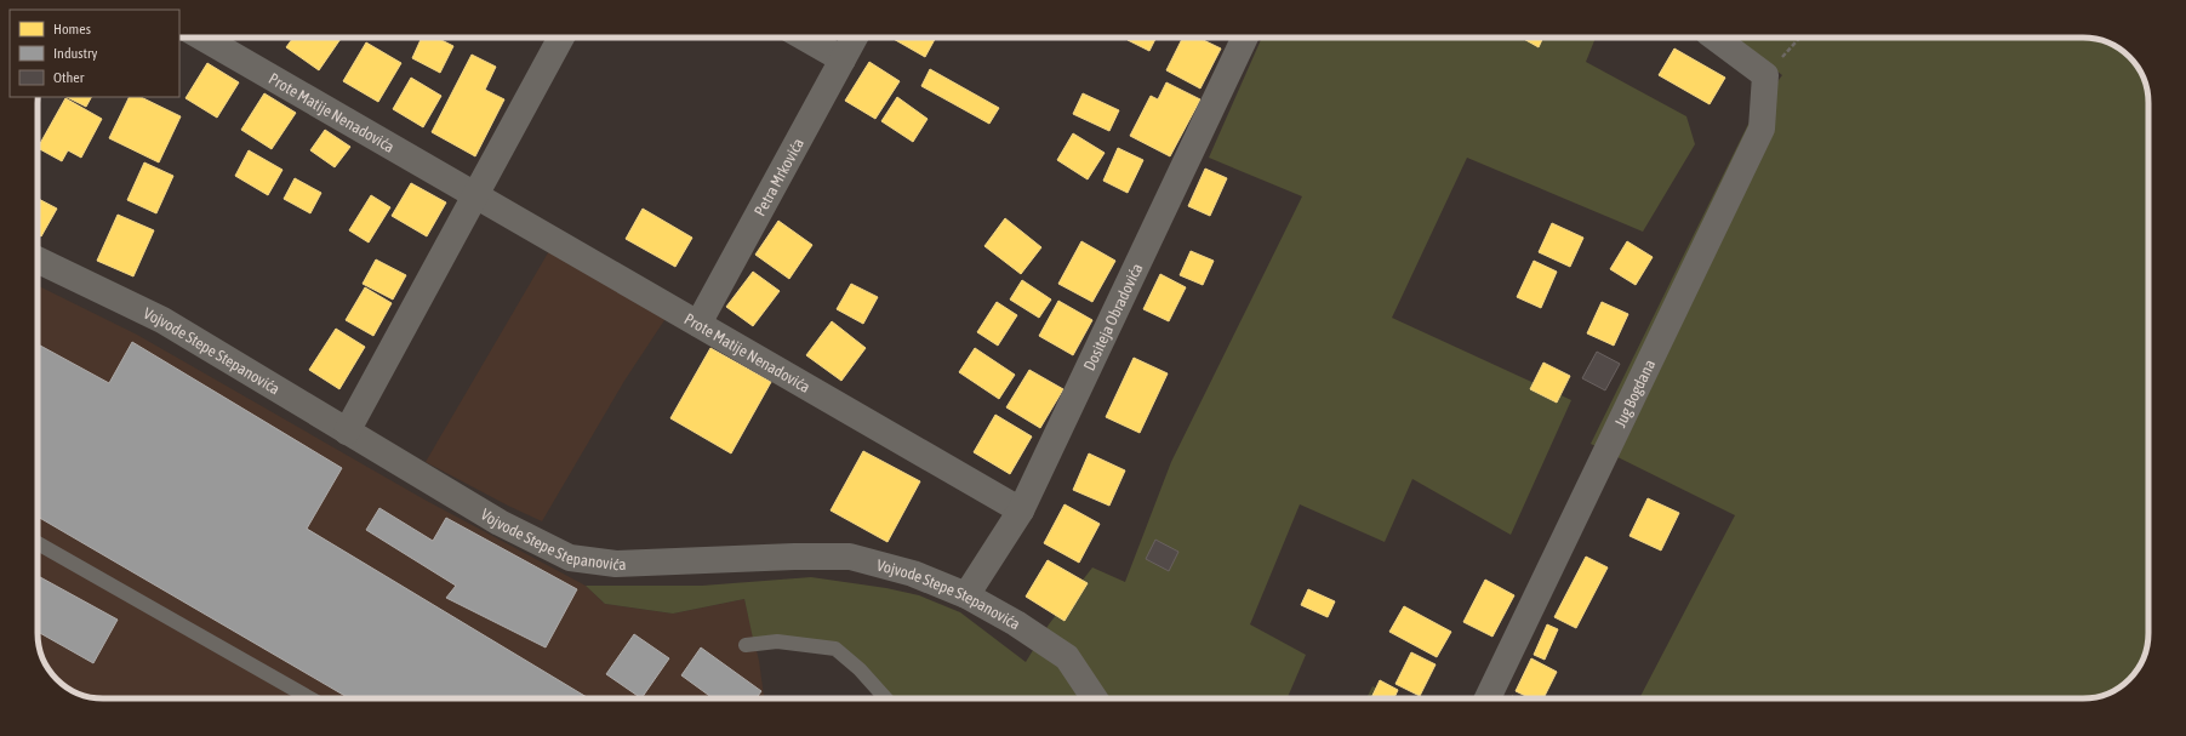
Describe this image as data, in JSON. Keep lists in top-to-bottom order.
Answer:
{
  "streets": {
    "street": [
      "Prote Matije Nenadovića",
      "Petra Mrkovića",
      "Dositeja Obradovića",
      "Vojvode Stepe Stepanovića",
      "Jug Bogdana"
    ]
  },
  "crossings": [
    ["Prote Matije Nenadovića", "Petra Mrkovića"],
    ["Prote Matije Nenadovića", "Dositeja Obradovića"],
    ["Dositeja Obradovića", "Vojvode Stepe Stepanovića"]
  ],
  "legend": ["Homes", "Industry", "Other"]
}
